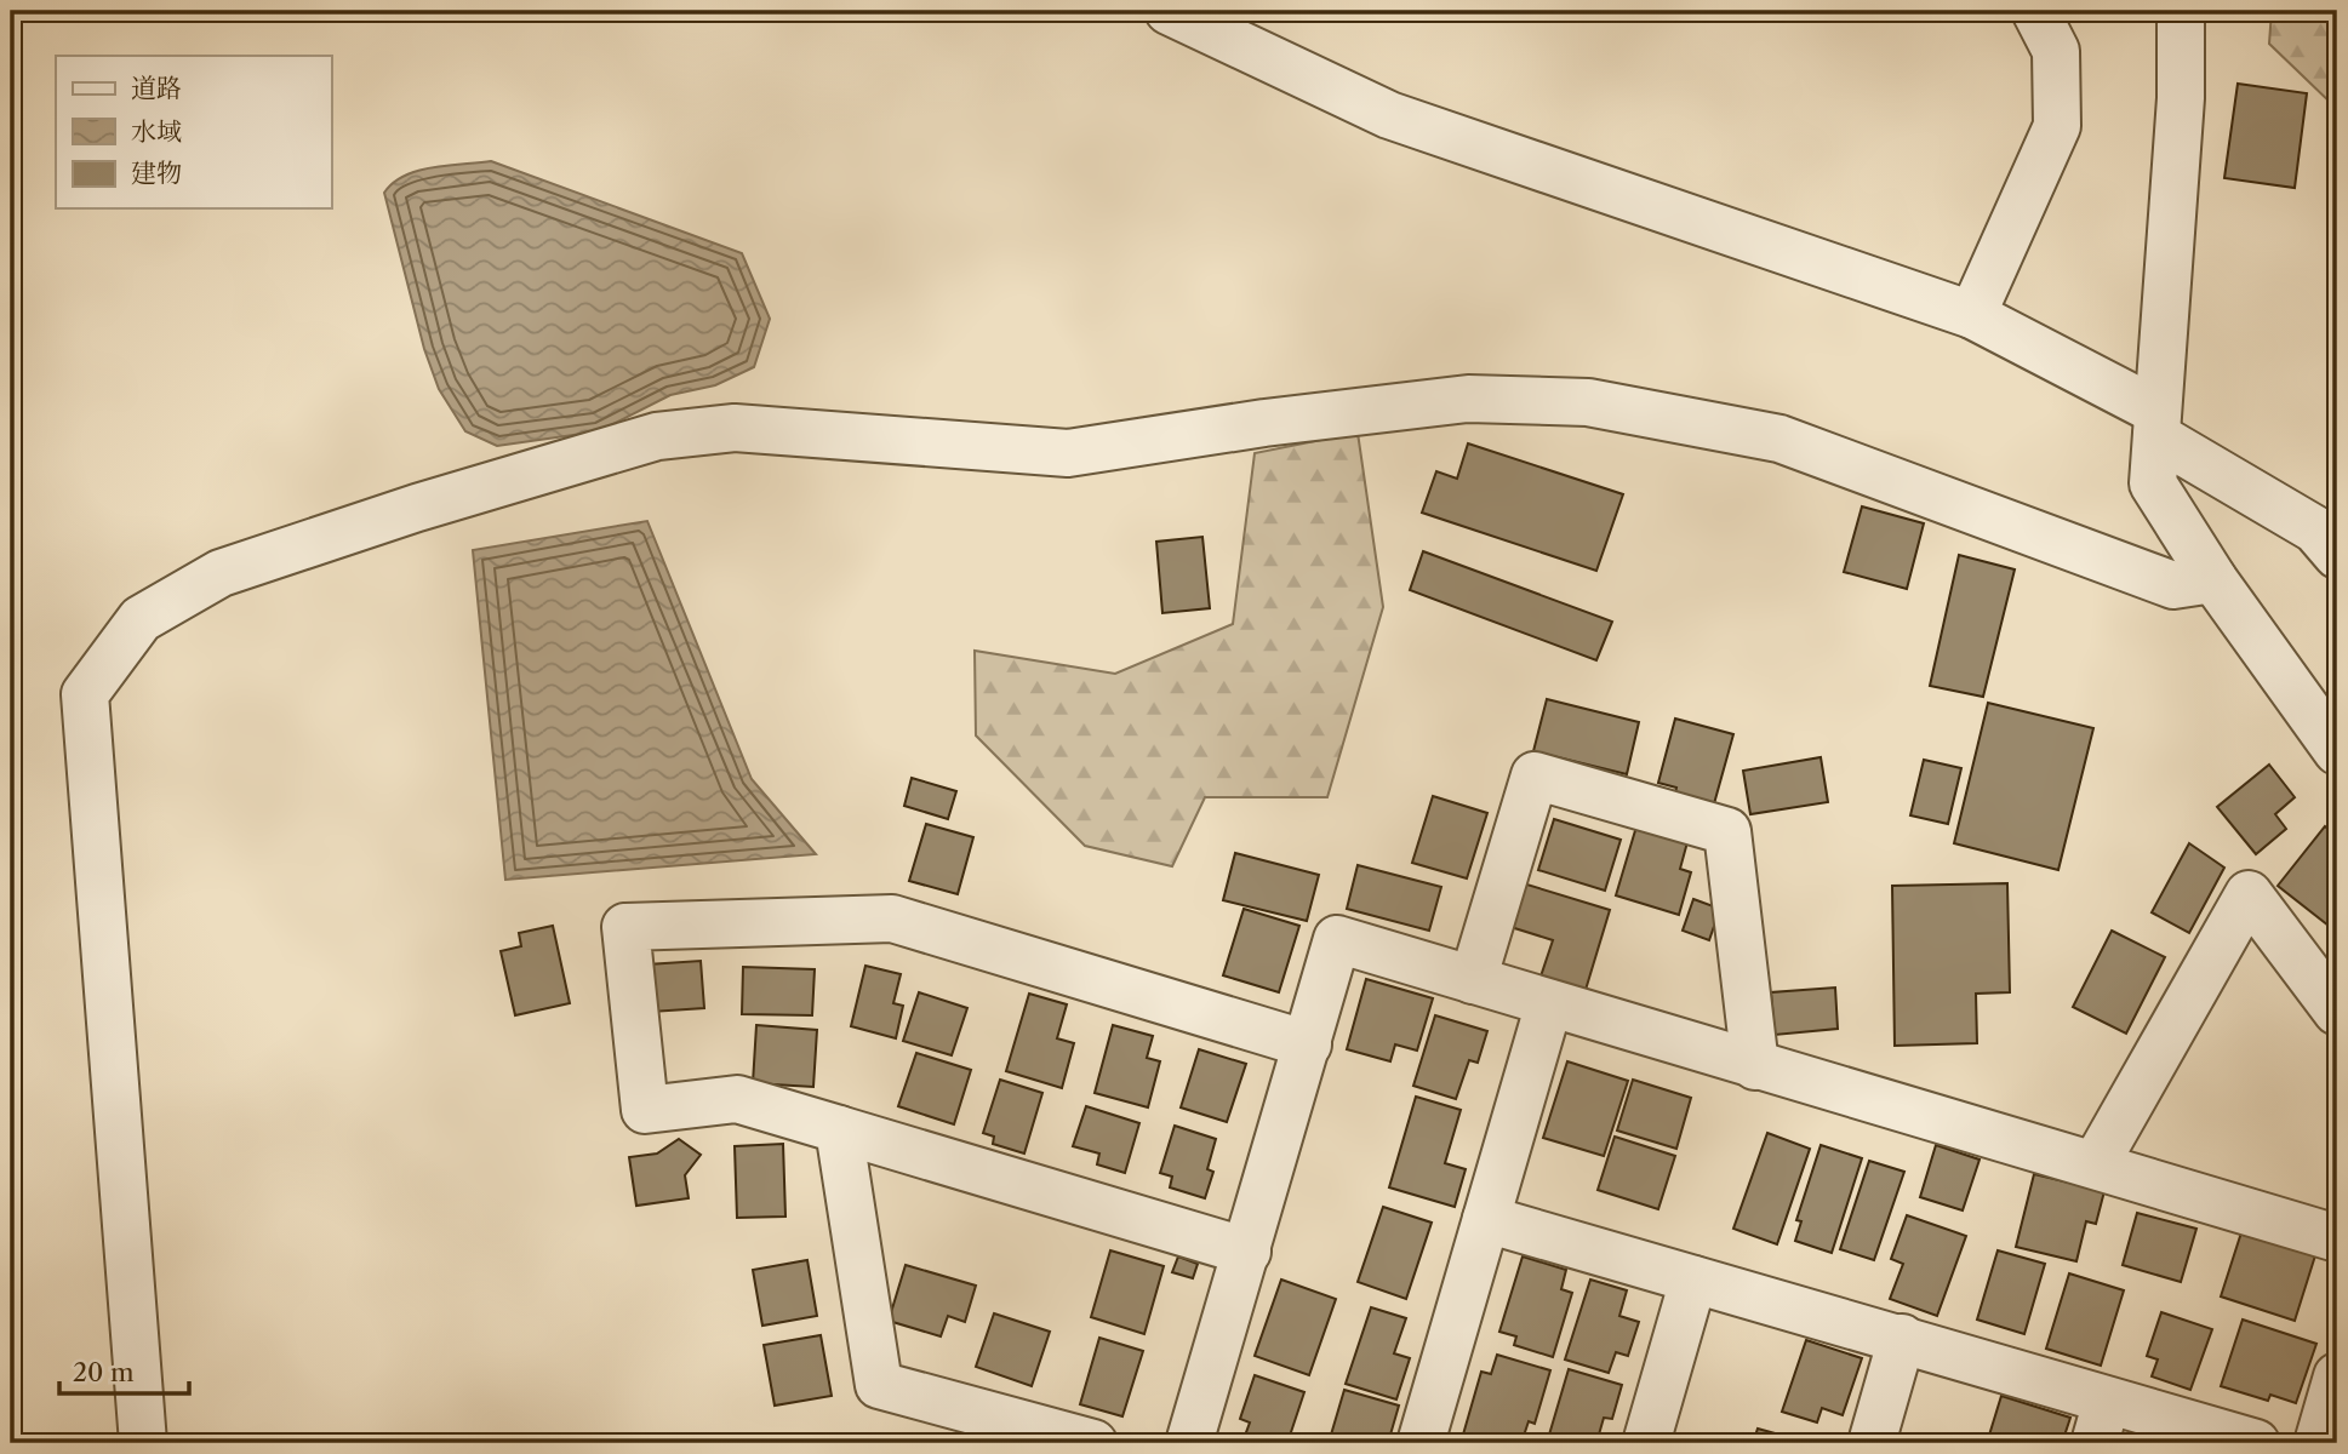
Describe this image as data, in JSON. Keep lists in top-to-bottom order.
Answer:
{
  "legend": ["道路", "水域", "建物"],
  "scale_bar": "20 m"
}
